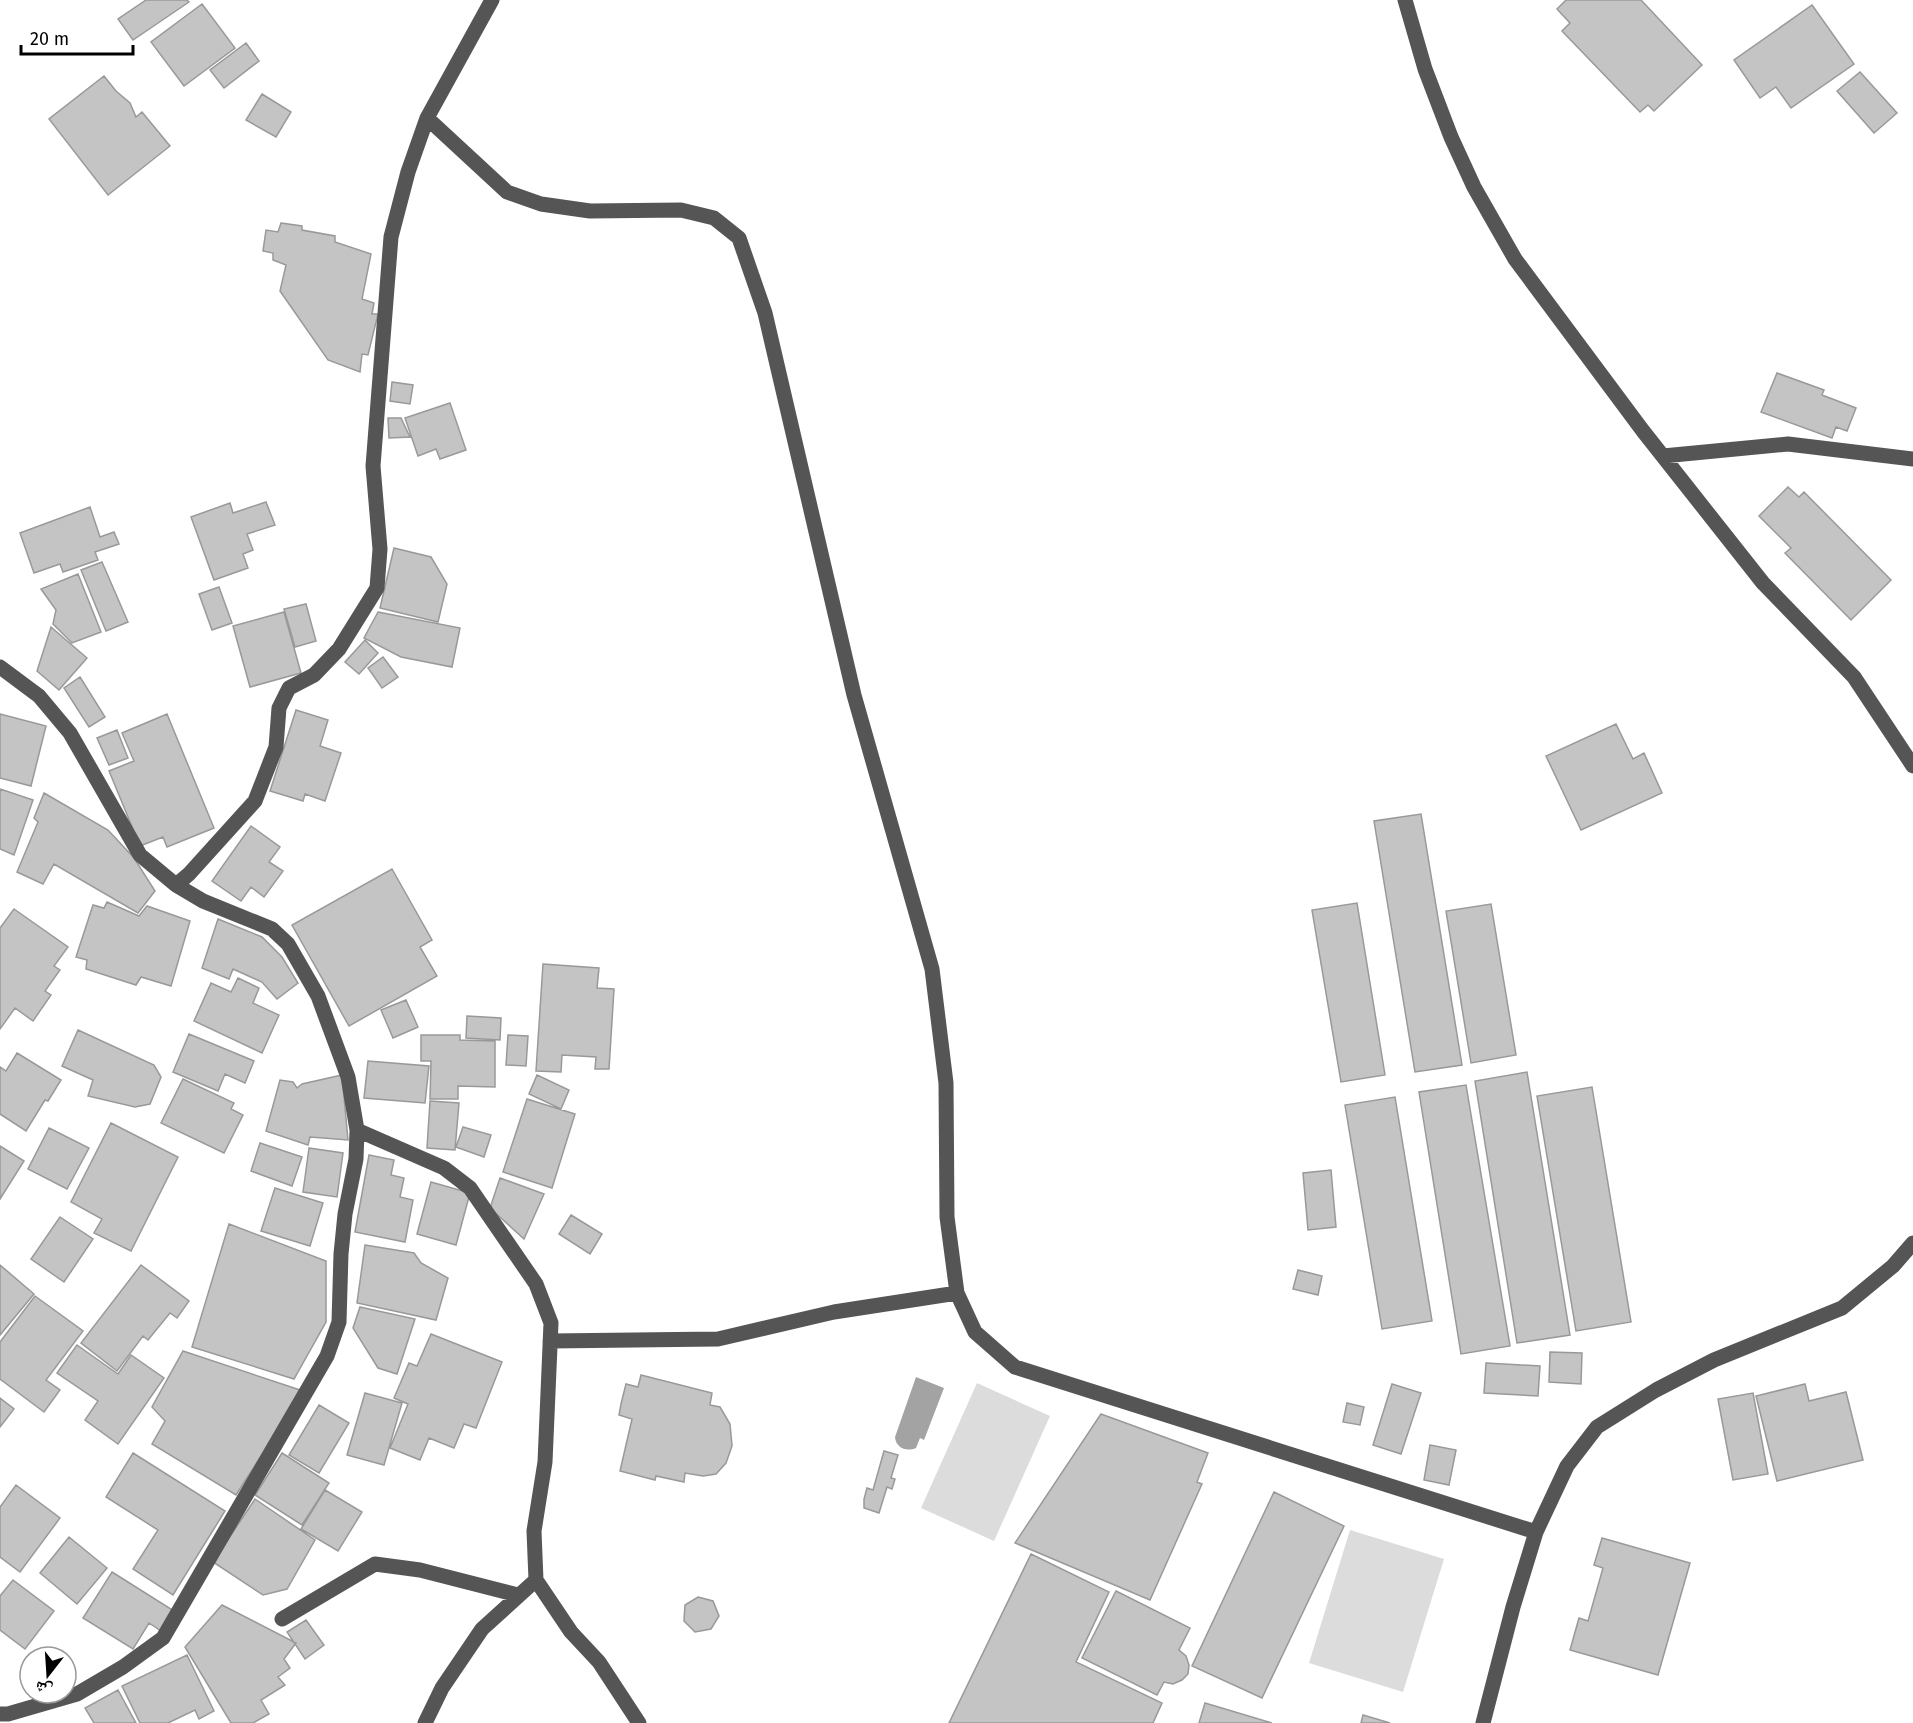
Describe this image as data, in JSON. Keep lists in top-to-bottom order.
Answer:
{
  "scale_bar": "20 m",
  "north": "bottom"
}
